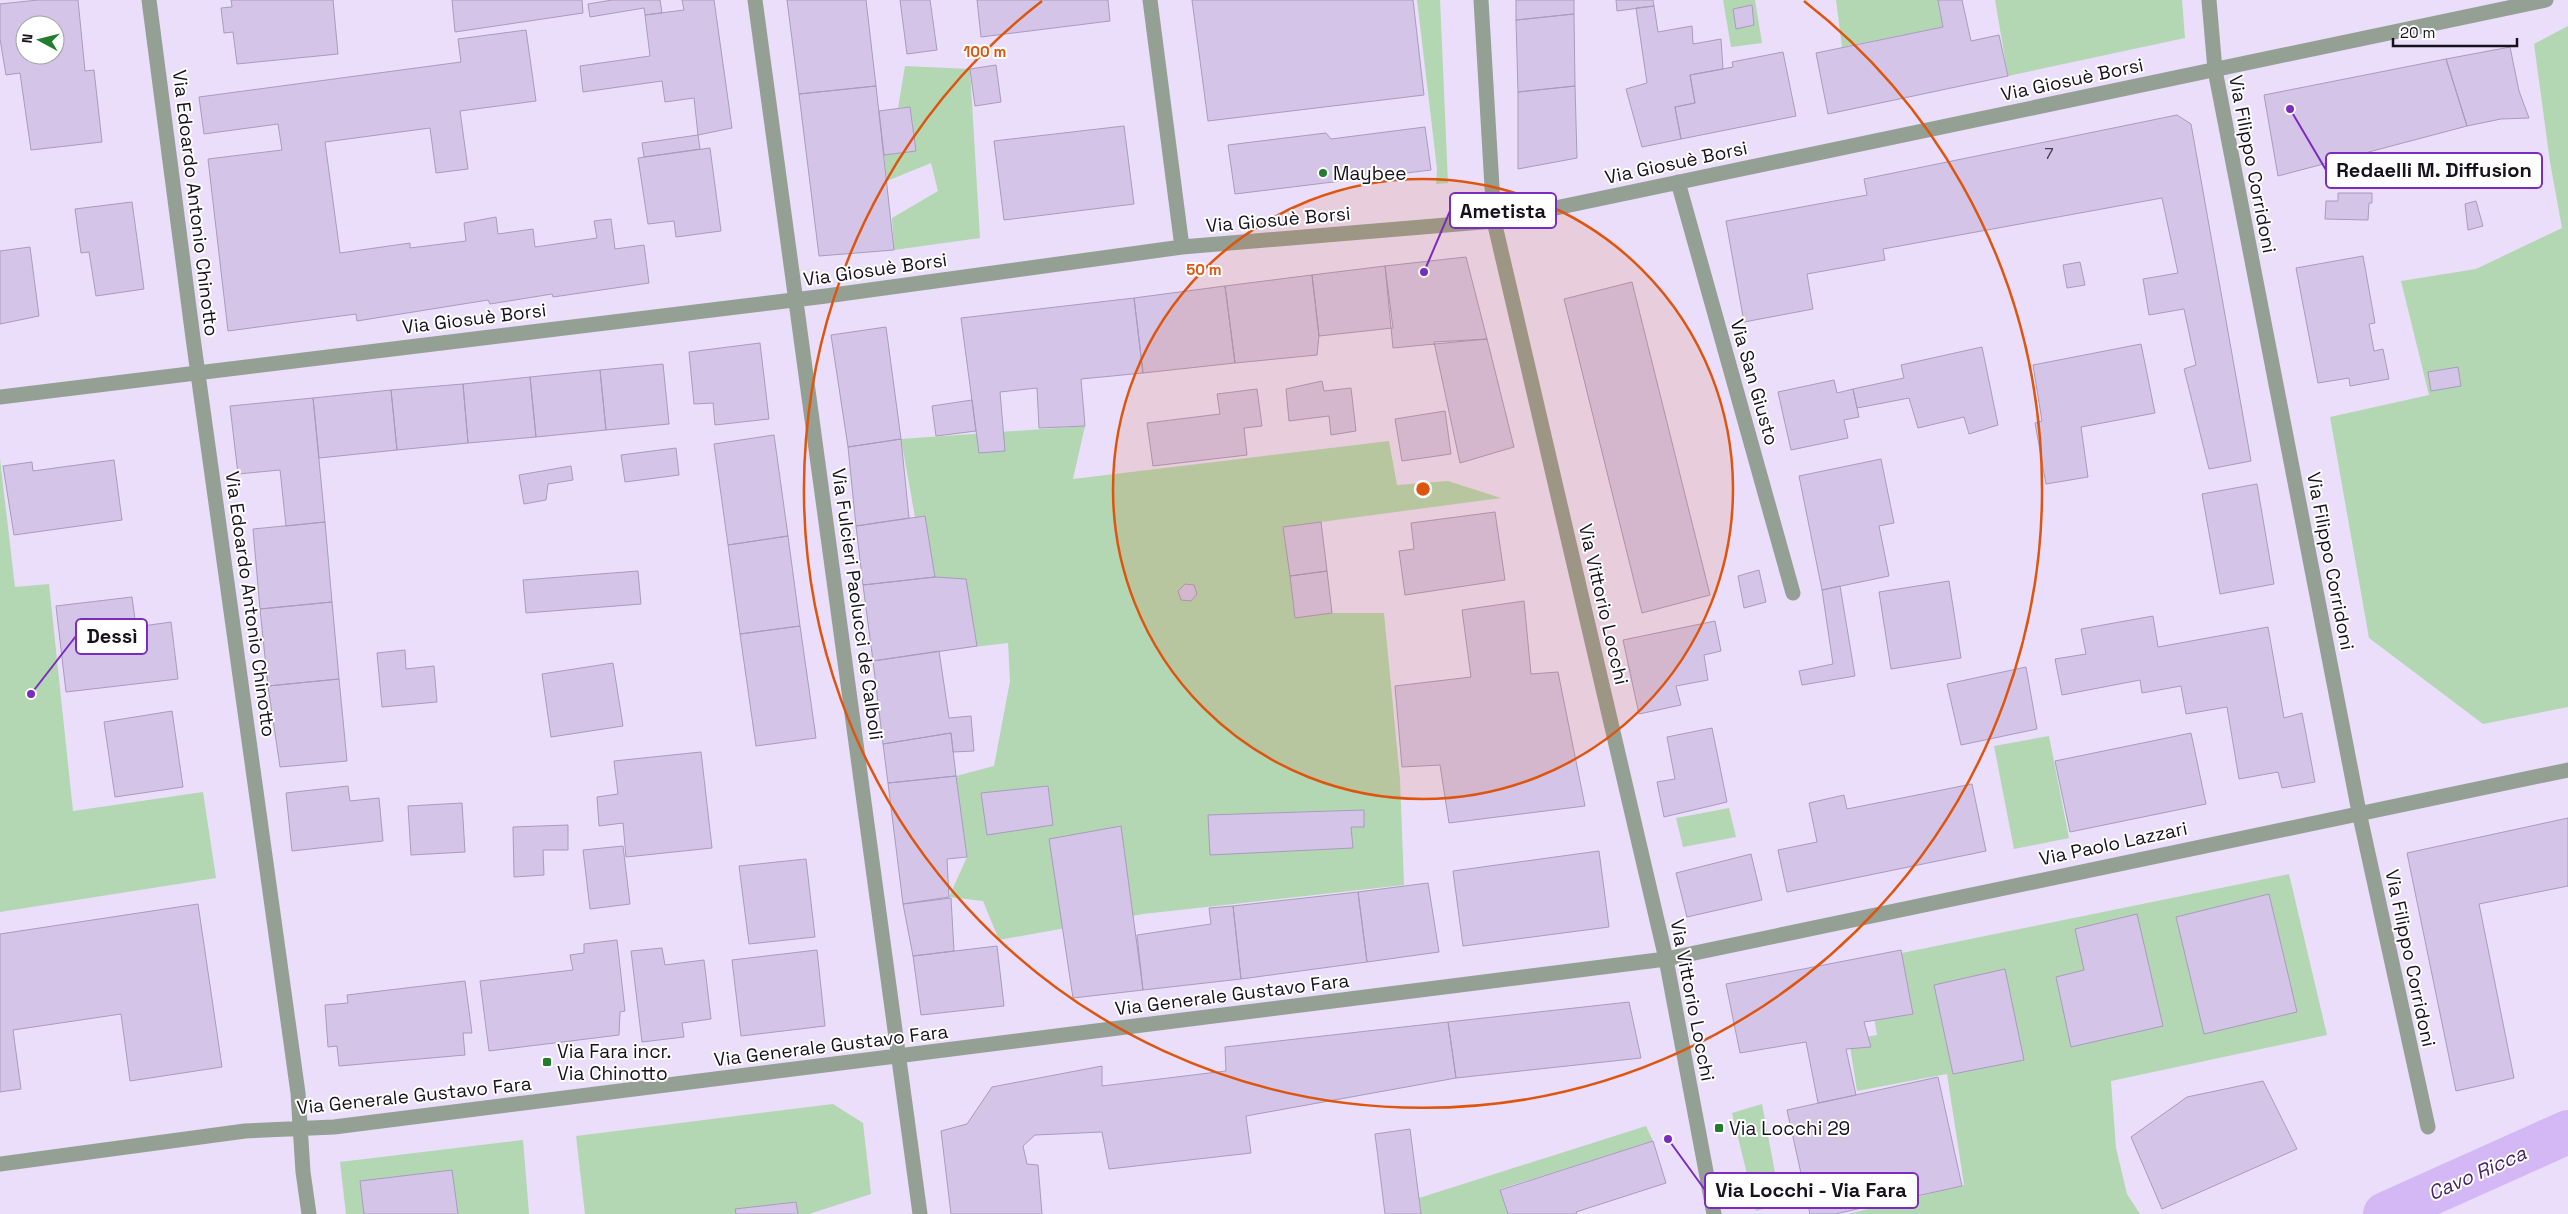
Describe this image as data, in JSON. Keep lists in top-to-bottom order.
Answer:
{
  "streets": {
    "street": [
      "Via Giosuè Borsi",
      "Via Filippo Corridoni",
      "Via Edoardo Antonio Chinotto",
      "Via San Giusto",
      "Via Fulcieri Paolucci de Calboli",
      "Via Vittorio Locchi",
      "Via Paolo Lazzari",
      "Via Generale Gustavo Fara"
    ]
  },
  "crossings": [
    ["Via Giosuè Borsi", "Via Filippo Corridoni"],
    ["Via Giosuè Borsi", "Via Edoardo Antonio Chinotto"],
    ["Via Giosuè Borsi", "Via San Giusto"],
    ["Via Giosuè Borsi", "Via Fulcieri Paolucci de Calboli"],
    ["Via Giosuè Borsi", "Via Vittorio Locchi"],
    ["Via Filippo Corridoni", "Via Paolo Lazzari"],
    ["Via Edoardo Antonio Chinotto", "Via Generale Gustavo Fara"],
    ["Via Fulcieri Paolucci de Calboli", "Via Generale Gustavo Fara"],
    ["Via Vittorio Locchi", "Via Paolo Lazzari"],
    ["Via Vittorio Locchi", "Via Generale Gustavo Fara"],
    ["Via Paolo Lazzari", "Via Generale Gustavo Fara"]
  ],
  "water": ["Cavo Ricca"],
  "places": {
    "other": [
      "Redaelli M. Diffusion",
      "Maybee",
      "Ametista",
      "Dessì",
      "Via Locchi - Via Fara"
    ],
    "transit": ["Via Fara incr. Via Chinotto", "Via Locchi 29"]
  },
  "house_numbers": ["7"],
  "scale_bar": "20 m",
  "north": "left",
  "rings": ["100 m", "50 m"]
}
